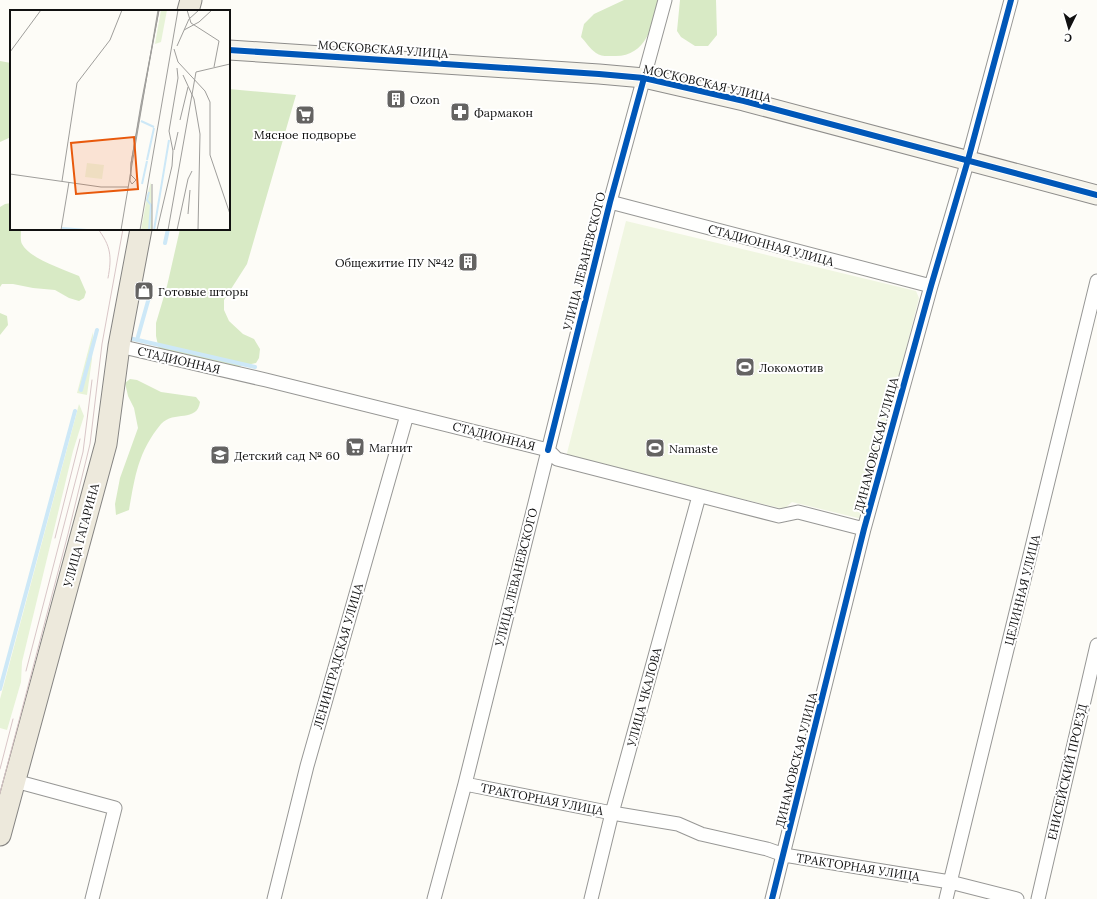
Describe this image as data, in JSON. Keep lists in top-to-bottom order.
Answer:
{
  "streets": {
    "main road": ["УЛИЦА ГАГАРИНА"],
    "street": [
      "МОСКОВСКАЯ УЛИЦА",
      "СТАДИОННАЯ УЛИЦА",
      "УЛИЦА ЛЕВАНЕВСКОГО",
      "СТАДИОННАЯ",
      "ДИНАМОВСКАЯ УЛИЦА",
      "ЦЕЛИННАЯ УЛИЦА",
      "ЛЕНИНГРАДСКАЯ УЛИЦА",
      "УЛИЦА ЧКАЛОВА",
      "ЕНИСЕЙСКИЙ ПРОЕЗД",
      "ТРАКТОРНАЯ УЛИЦА"
    ]
  },
  "crossings": [
    ["МОСКОВСКАЯ УЛИЦА", "УЛИЦА ЛЕВАНЕВСКОГО"],
    ["МОСКОВСКАЯ УЛИЦА", "ДИНАМОВСКАЯ УЛИЦА"],
    ["СТАДИОННАЯ УЛИЦА", "УЛИЦА ЛЕВАНЕВСКОГО"],
    ["СТАДИОННАЯ УЛИЦА", "ДИНАМОВСКАЯ УЛИЦА"],
    ["УЛИЦА ЛЕВАНЕВСКОГО", "СТАДИОННАЯ"],
    ["УЛИЦА ЛЕВАНЕВСКОГО", "ТРАКТОРНАЯ УЛИЦА"],
    ["СТАДИОННАЯ", "ДИНАМОВСКАЯ УЛИЦА"],
    ["СТАДИОННАЯ", "УЛИЦА ГАГАРИНА"],
    ["СТАДИОННАЯ", "ЛЕНИНГРАДСКАЯ УЛИЦА"],
    ["СТАДИОННАЯ", "УЛИЦА ЧКАЛОВА"],
    ["ДИНАМОВСКАЯ УЛИЦА", "ТРАКТОРНАЯ УЛИЦА"],
    ["ЦЕЛИННАЯ УЛИЦА", "ТРАКТОРНАЯ УЛИЦА"],
    ["УЛИЦА ЧКАЛОВА", "ТРАКТОРНАЯ УЛИЦА"]
  ],
  "places": {
    "building": ["Ozon", "Общежитие ПУ №42"],
    "pharmacy": ["Фармакон"],
    "supermarket": ["Мясное подворье", "Магнит"],
    "shop": ["Готовые шторы"],
    "sports": ["Локомотив", "Namaste"],
    "school or university": ["Детский сад № 60"]
  },
  "north": "bottom"
}
